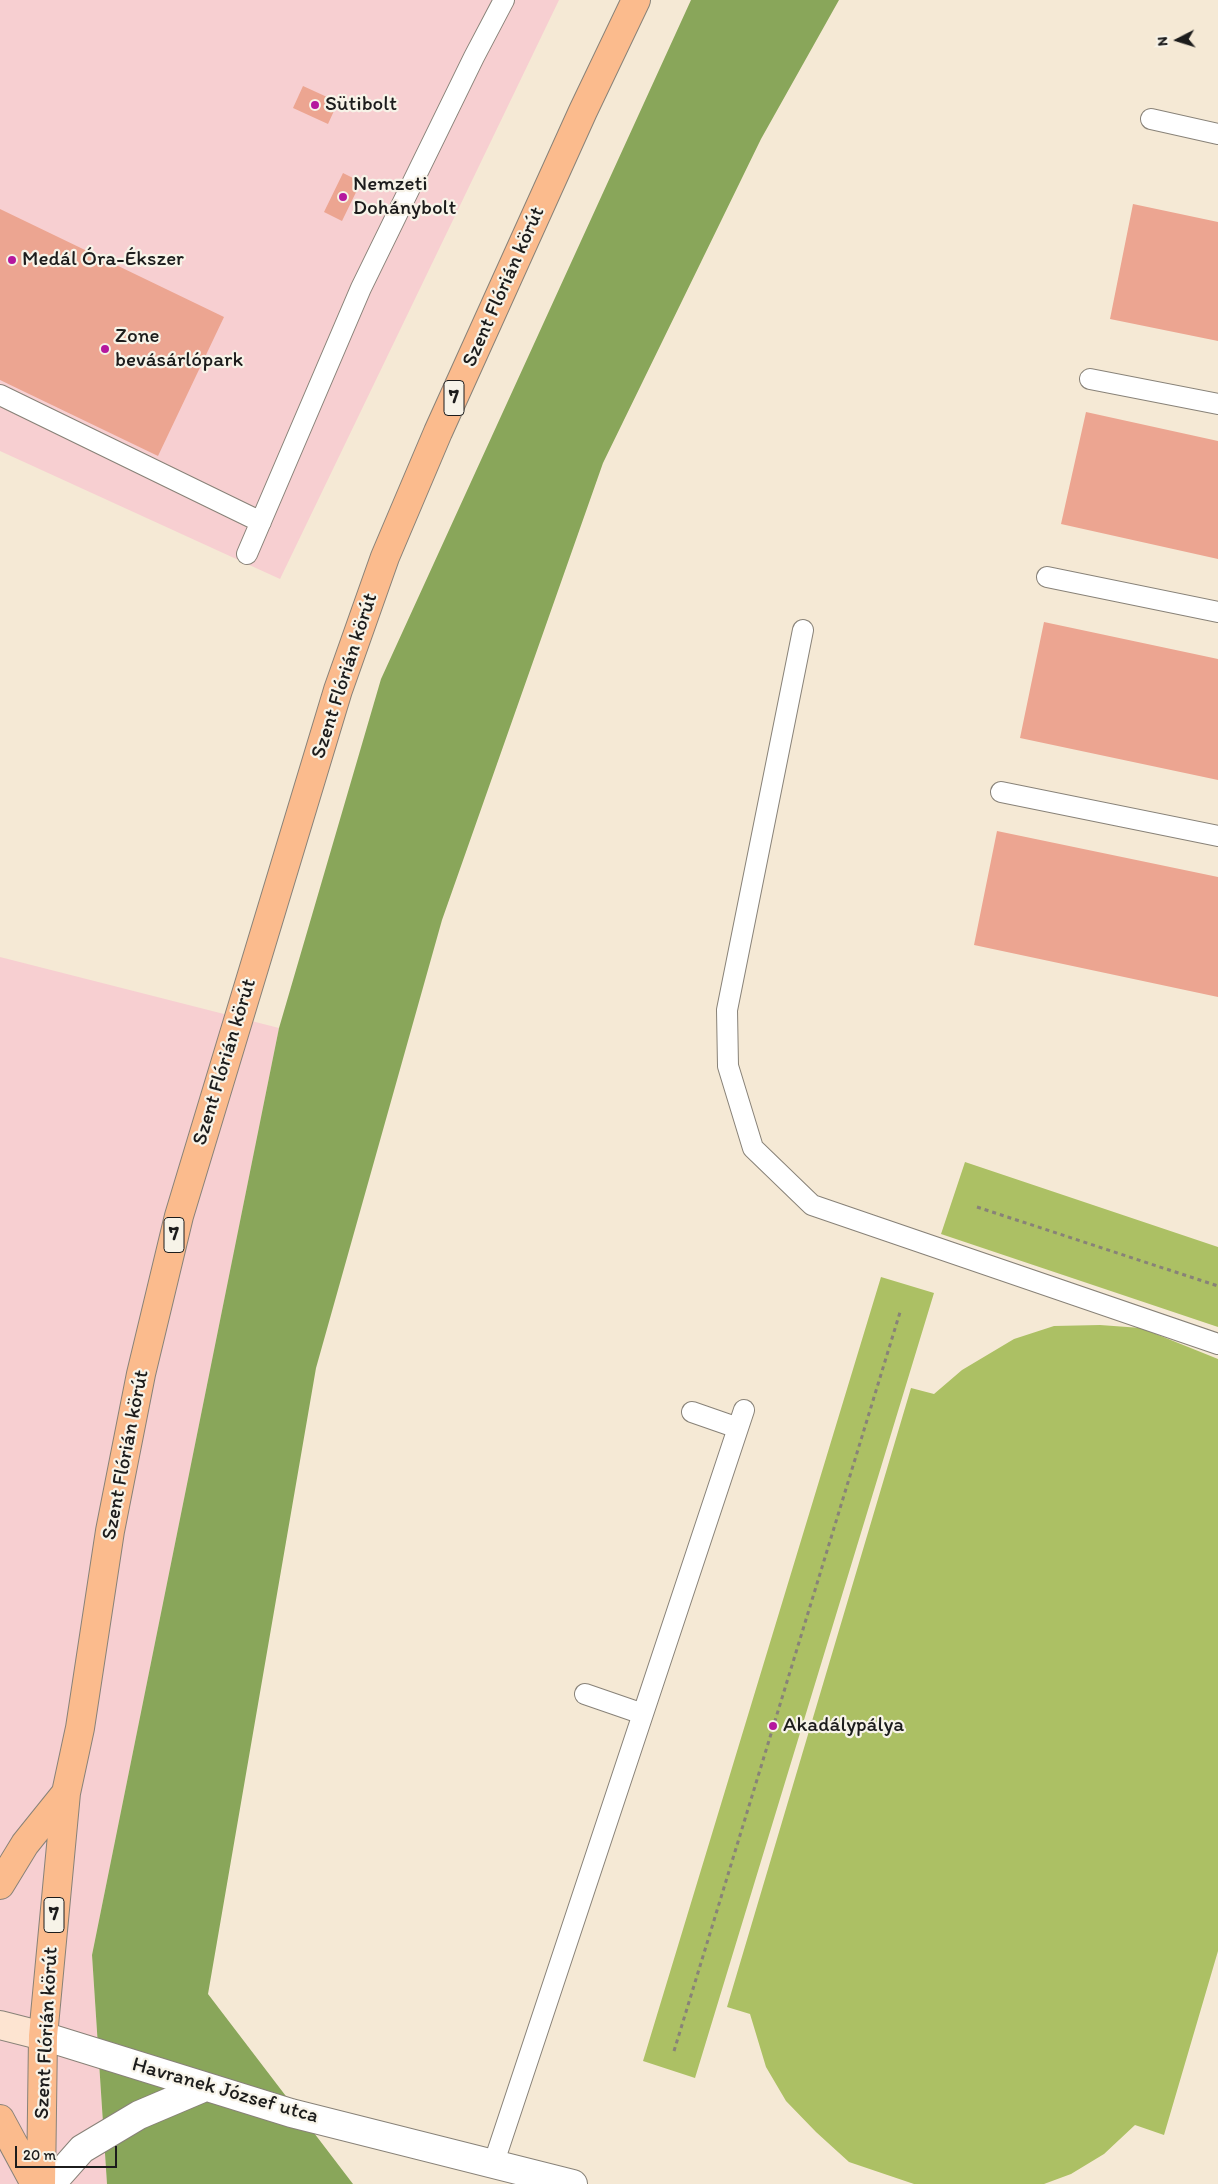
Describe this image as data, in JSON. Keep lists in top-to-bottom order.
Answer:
{
  "streets": {
    "main road": ["Szent Flórián körút", "7"],
    "street": ["Havranek József utca"]
  },
  "crossings": [
    ["Szent Flórián körút", "Havranek József utca"]
  ],
  "places": [
    "Sütibolt",
    "Nemzeti Dohánybolt",
    "Medál Óra-Ékszer",
    "Zone bevásárlópark",
    "Akadálypálya"
  ],
  "scale_bar": "20 m",
  "north": "left"
}
